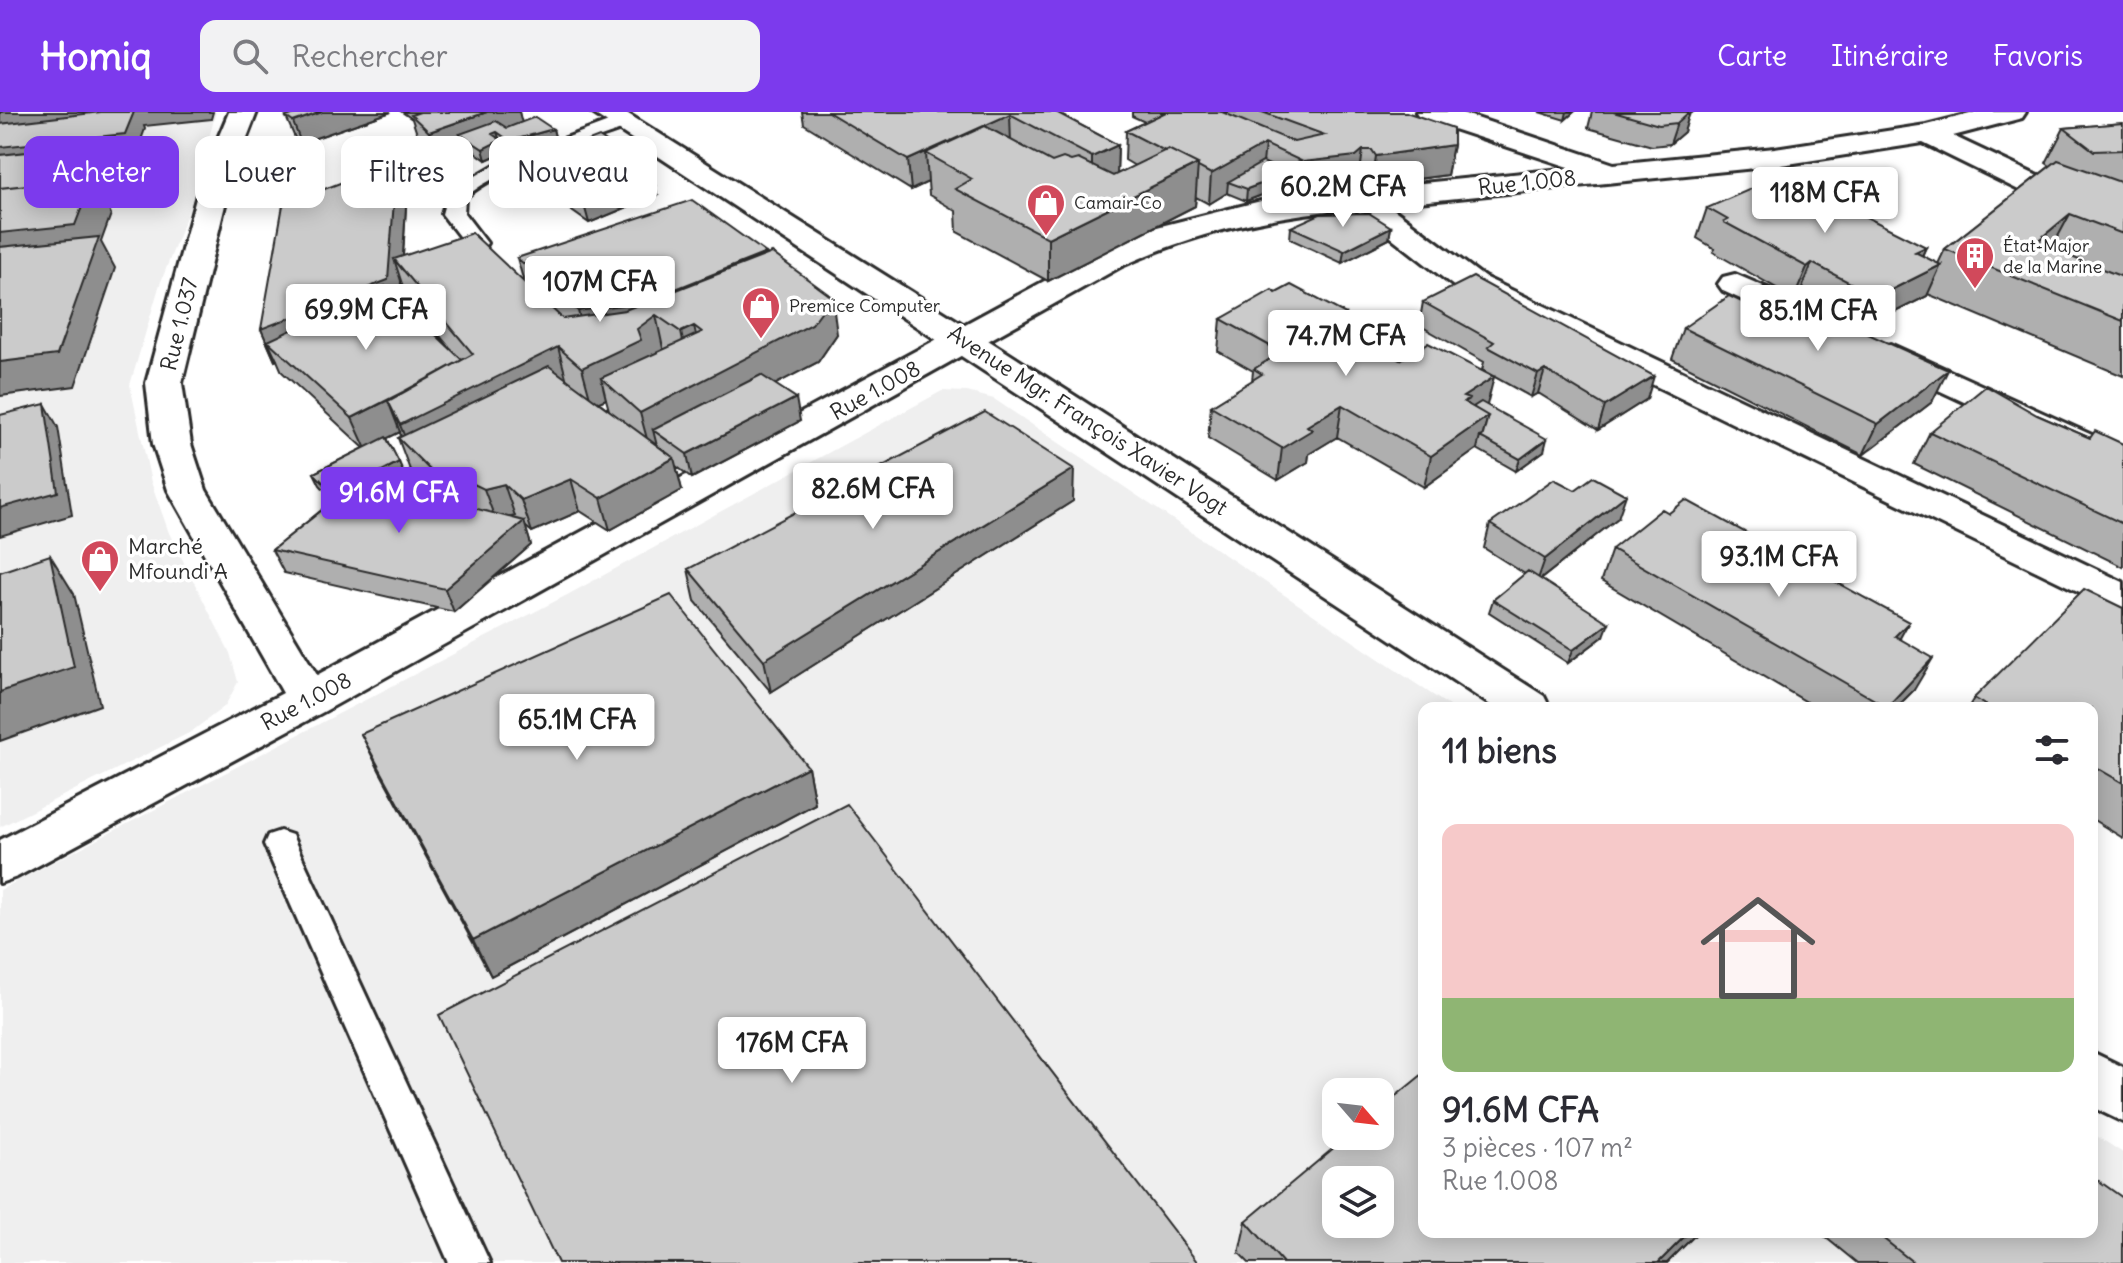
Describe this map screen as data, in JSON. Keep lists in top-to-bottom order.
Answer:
{
  "streets": {
    "street": ["Rue 1.008", "Rue 1.037", "Avenue Mgr. François Xavier Vogt"]
  },
  "crossings": [
    ["Rue 1.008", "Rue 1.037"],
    ["Rue 1.008", "Avenue Mgr. François Xavier Vogt"]
  ],
  "places": {
    "shop": ["Camair-Co", "Premice Computer", "Marché Mfoundi A"],
    "building": ["État-Major de la Marine"]
  },
  "north": "bottom right",
  "page": {
    "header": "Homiq",
    "search": "Rechercher",
    "nav": ["Carte", "Itinéraire", "Favoris"],
    "chip": [
      "Acheter",
      "Louer",
      "Filtres",
      "Nouveau"
    ],
    "price": [
      "60.2M CFA",
      "118M CFA",
      "107M CFA",
      "69.9M CFA",
      "85.1M CFA",
      "74.7M CFA",
      "82.6M CFA",
      "91.6M CFA",
      "93.1M CFA",
      "65.1M CFA",
      "176M CFA"
    ],
    "heading": "11 biens",
    "list": [
      {
        "name": "91.6M CFA",
        "note": "3 pièces · 107 m² · Rue 1.008"
      }
    ]
  }
}
